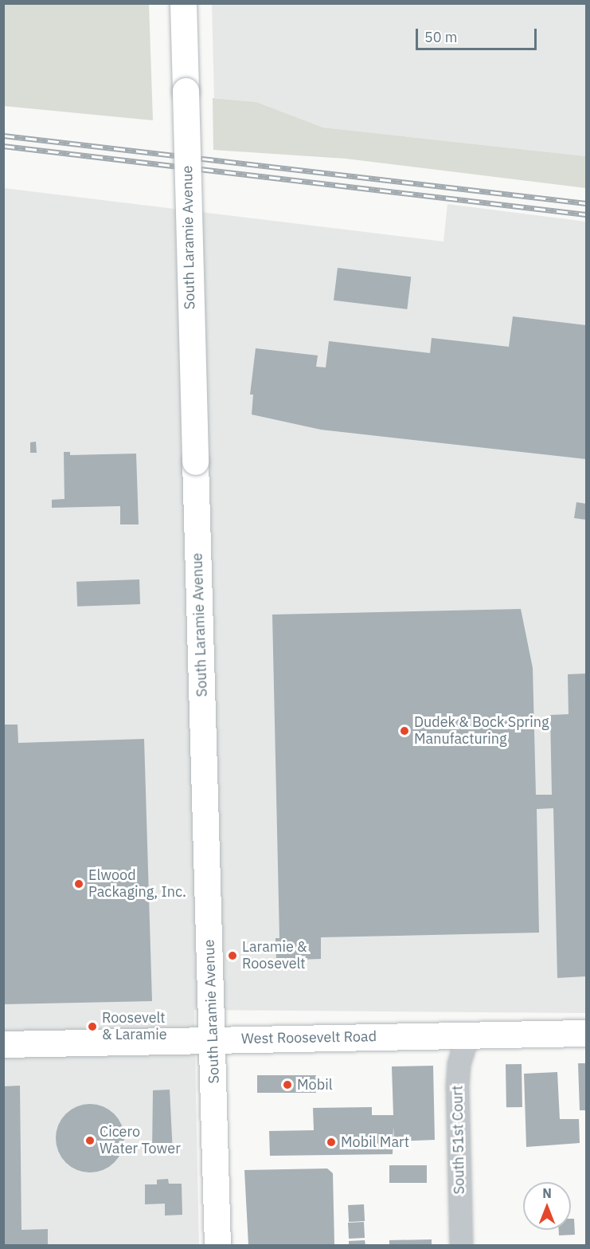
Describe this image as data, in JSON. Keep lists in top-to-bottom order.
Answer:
{
  "streets": {
    "main road": ["South Laramie Avenue", "West Roosevelt Road"],
    "street": ["South 51st Court"]
  },
  "crossings": [
    ["South Laramie Avenue", "West Roosevelt Road"],
    ["West Roosevelt Road", "South 51st Court"]
  ],
  "places": [
    "Dudek & Bock Spring Manufacturing",
    "Elwood Packaging, Inc.",
    "Laramie & Roosevelt",
    "Roosevelt & Laramie",
    "Mobil",
    "Cicero Water Tower",
    "Mobil Mart"
  ],
  "scale_bar": "50 m",
  "north": "top"
}
